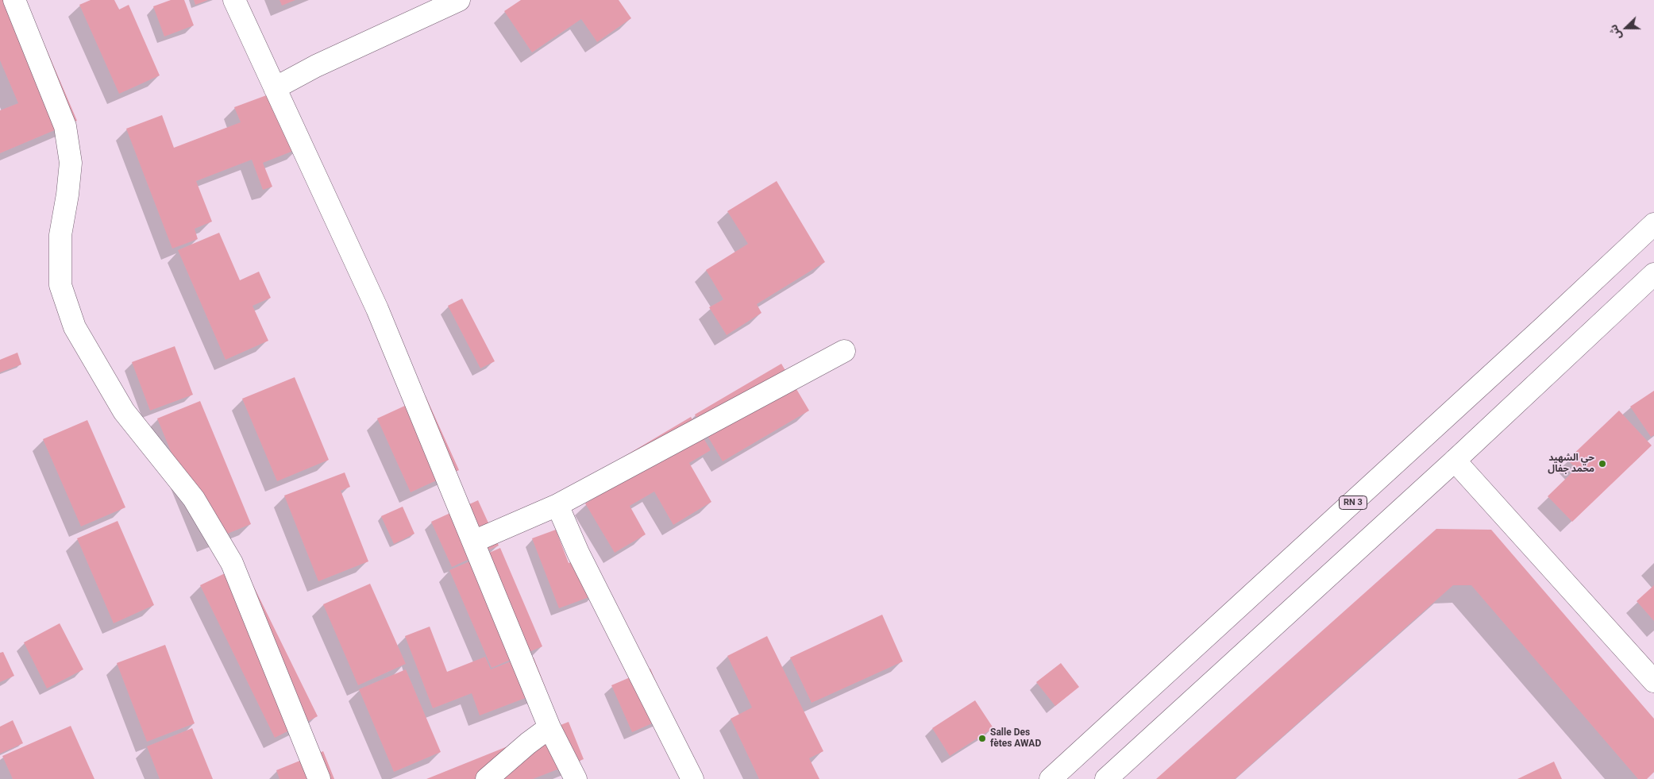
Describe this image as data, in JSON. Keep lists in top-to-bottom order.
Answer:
{
  "streets": {
    "main road": ["RN 3"]
  },
  "places": ["حي الشهيد محمد جفال", "Salle Des fètes AWAD"],
  "north": "left"
}
